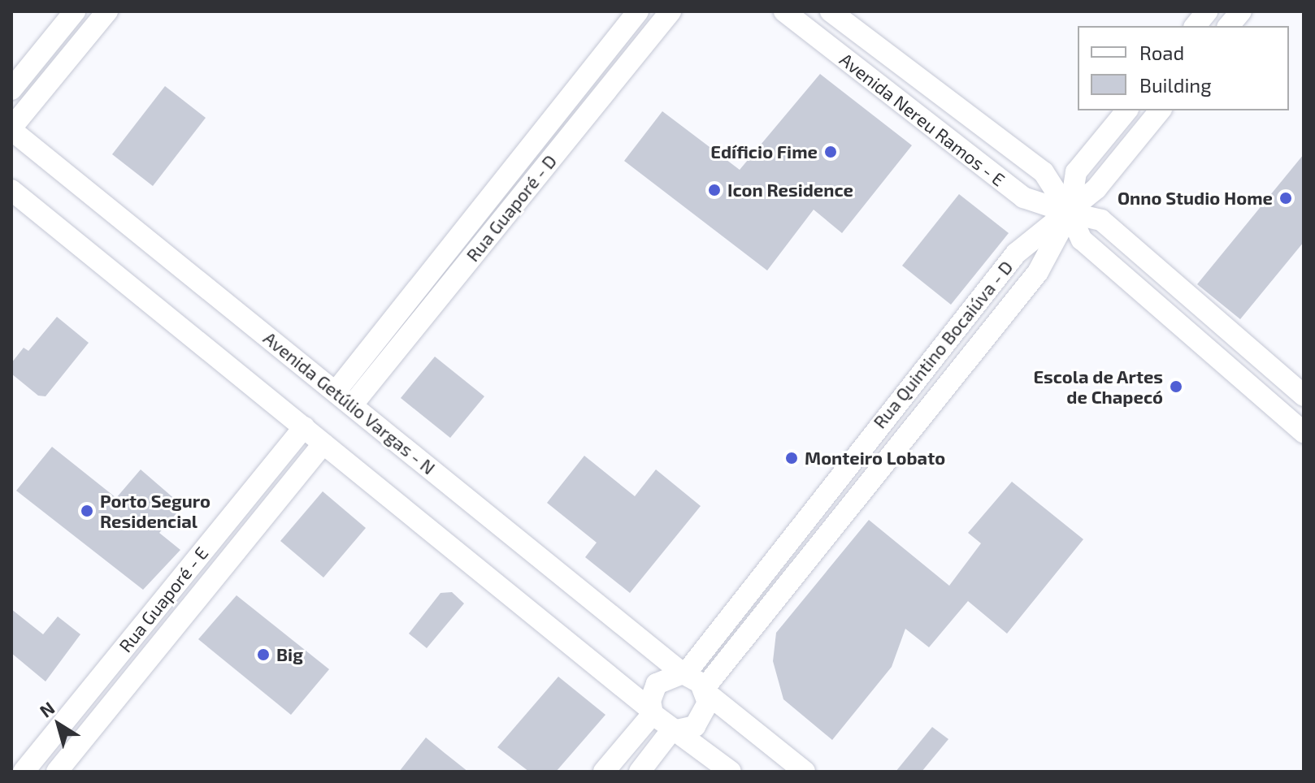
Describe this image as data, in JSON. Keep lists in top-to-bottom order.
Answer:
{
  "streets": {
    "street": [
      "Avenida Nereu Ramos - E",
      "Rua Guaporé - D",
      "Rua Quintino Bocaiúva - D",
      "Avenida Getúlio Vargas - N",
      "Rua Guaporé - E"
    ]
  },
  "crossings": [
    ["Avenida Nereu Ramos - E", "Rua Quintino Bocaiúva - D"],
    ["Rua Guaporé - D", "Avenida Getúlio Vargas - N"],
    ["Rua Quintino Bocaiúva - D", "Avenida Getúlio Vargas - N"]
  ],
  "places": [
    "Edíficio Fime",
    "Icon Residence",
    "Onno Studio Home",
    "Escola de Artes de Chapecó",
    "Monteiro Lobato",
    "Porto Seguro Residencial",
    "Big"
  ],
  "legend": ["Road", "Building"],
  "north": "top left"
}
